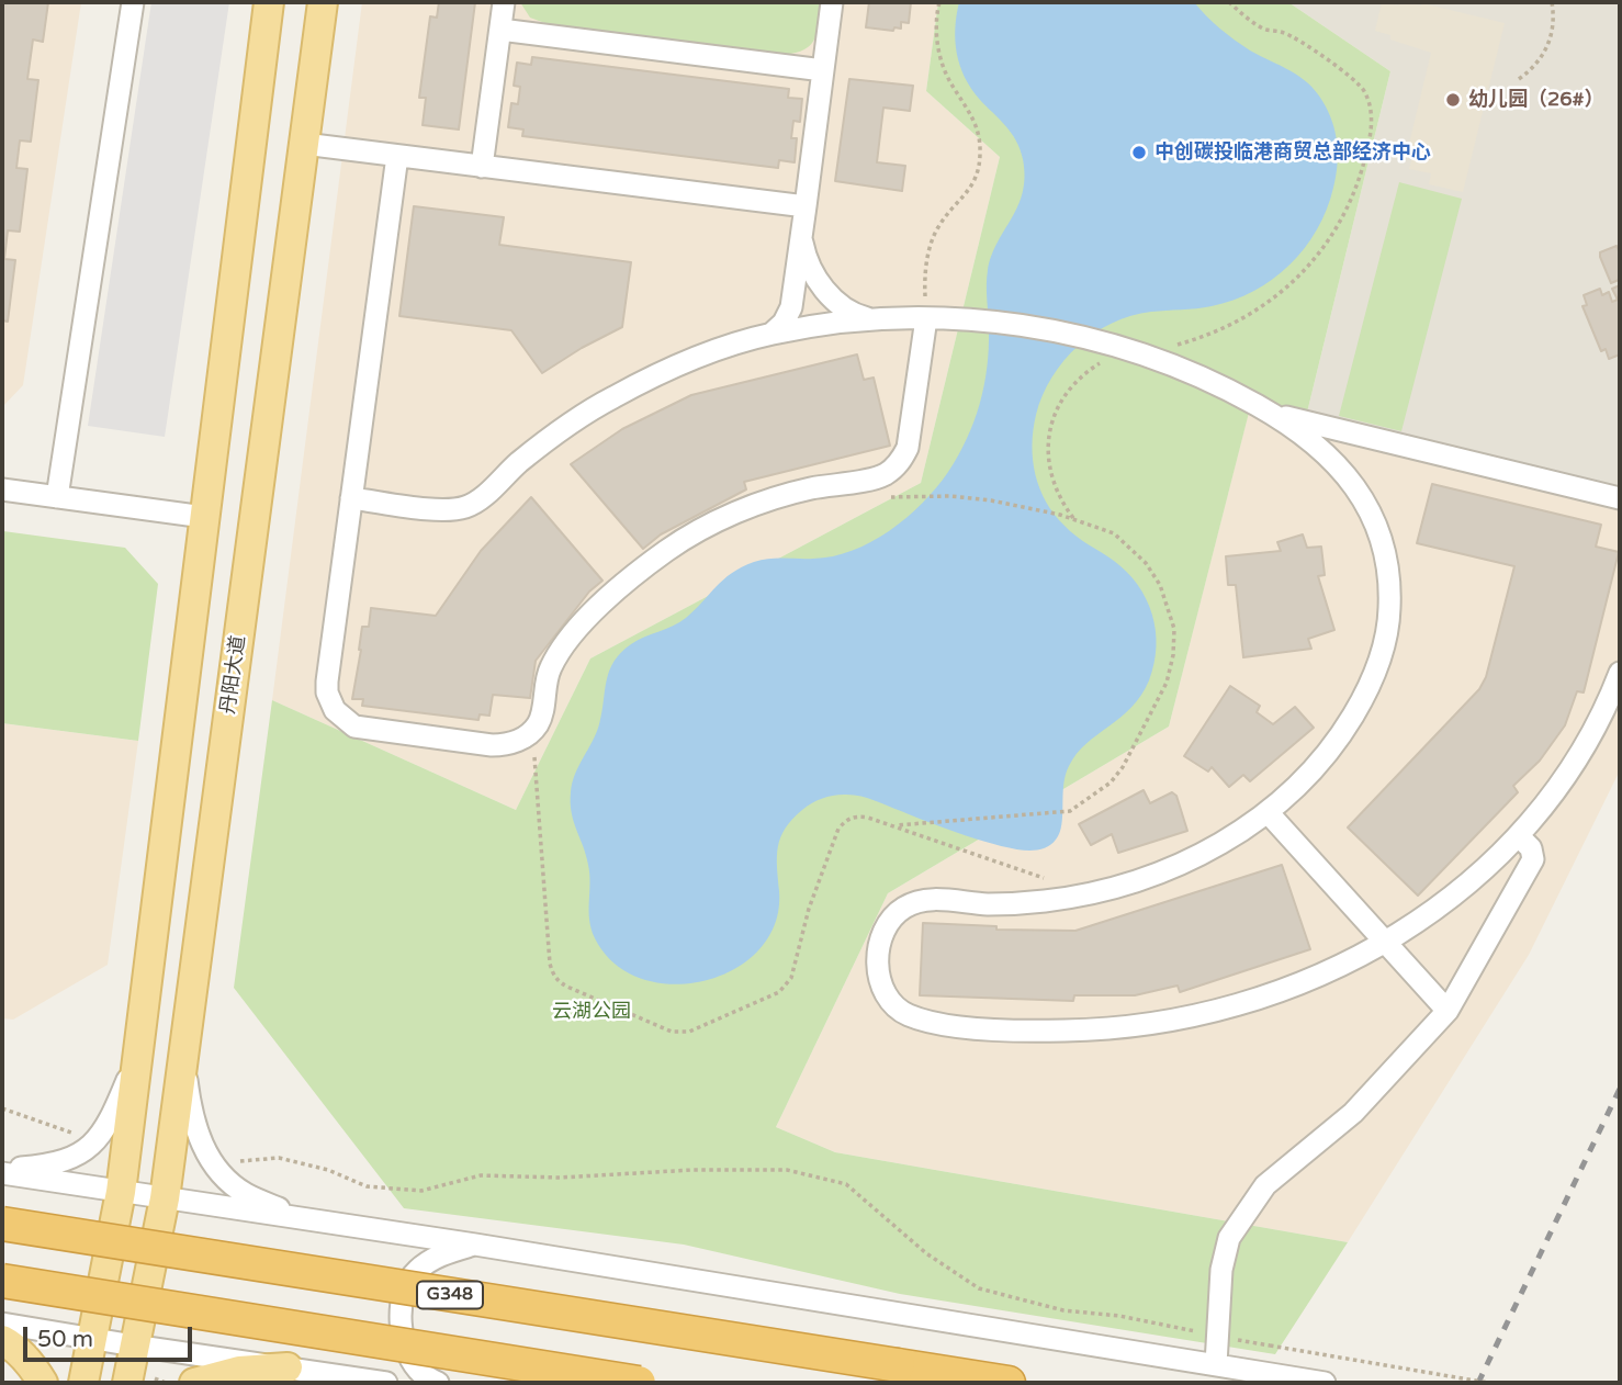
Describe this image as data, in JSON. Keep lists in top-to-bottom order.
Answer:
{
  "streets": {
    "highway": ["G348"],
    "main road": ["丹阳大道"]
  },
  "parks": ["云湖公园"],
  "places": ["幼儿园（26#）", "中创碳投临港商贸总部经济中心"],
  "scale_bar": "50 m"
}
